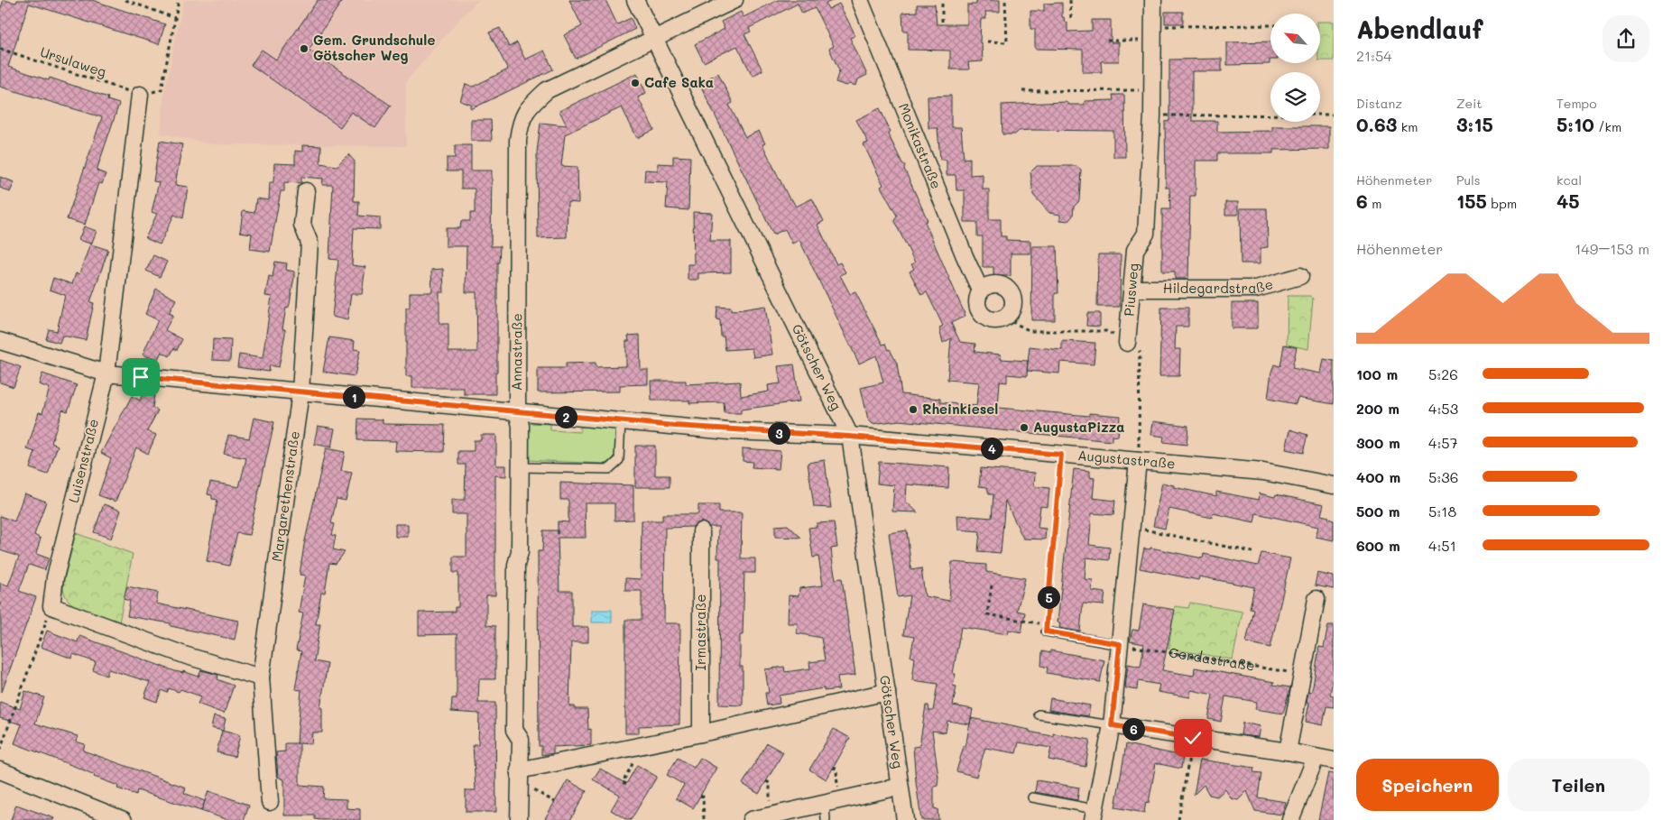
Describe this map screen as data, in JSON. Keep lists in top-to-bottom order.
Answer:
{
  "streets": {
    "street": [
      "Monikastraße",
      "Hildegardstraße",
      "Piusweg",
      "Annastraße",
      "Götscher Weg",
      "Augustastraße",
      "Luisenstraße",
      "Margarethenstraße",
      "Irmastraße"
    ],
    "path": ["Ursulaweg", "Gerdastraße"]
  },
  "crossings": [
    ["Ursulaweg", "Luisenstraße"],
    ["Hildegardstraße", "Piusweg"],
    ["Annastraße", "Götscher Weg"],
    ["Annastraße", "Augustastraße"],
    ["Götscher Weg", "Augustastraße"],
    ["Augustastraße", "Luisenstraße"],
    ["Augustastraße", "Margarethenstraße"]
  ],
  "places": [
    "Gem. Grundschule Götscher Weg",
    "Cafe Saka",
    "Rheinkiesel",
    "AugustaPizza"
  ],
  "north": "top left",
  "page": {
    "heading": ["Abendlauf", "21:54"],
    "stats": [
      ["Distanz", "0.63 km"],
      ["Zeit", "3:15"],
      ["Tempo", "5:10 /km"],
      ["Höhenmeter", "6 m"],
      ["Puls", "155 bpm"],
      ["kcal", "45"]
    ],
    "chart": ["Höhenmeter", "149–153 m"],
    "list": [
      {
        "name": "100 m",
        "note": "5:26"
      },
      {
        "name": "200 m",
        "note": "4:53"
      },
      {
        "name": "300 m",
        "note": "4:57"
      },
      {
        "name": "400 m",
        "note": "5:36"
      },
      {
        "name": "500 m",
        "note": "5:18"
      },
      {
        "name": "600 m",
        "note": "4:51"
      }
    ],
    "pins": [
      "1",
      "2",
      "3",
      "4",
      "5",
      "6"
    ],
    "buttons": ["Speichern", "Teilen"]
  }
}
